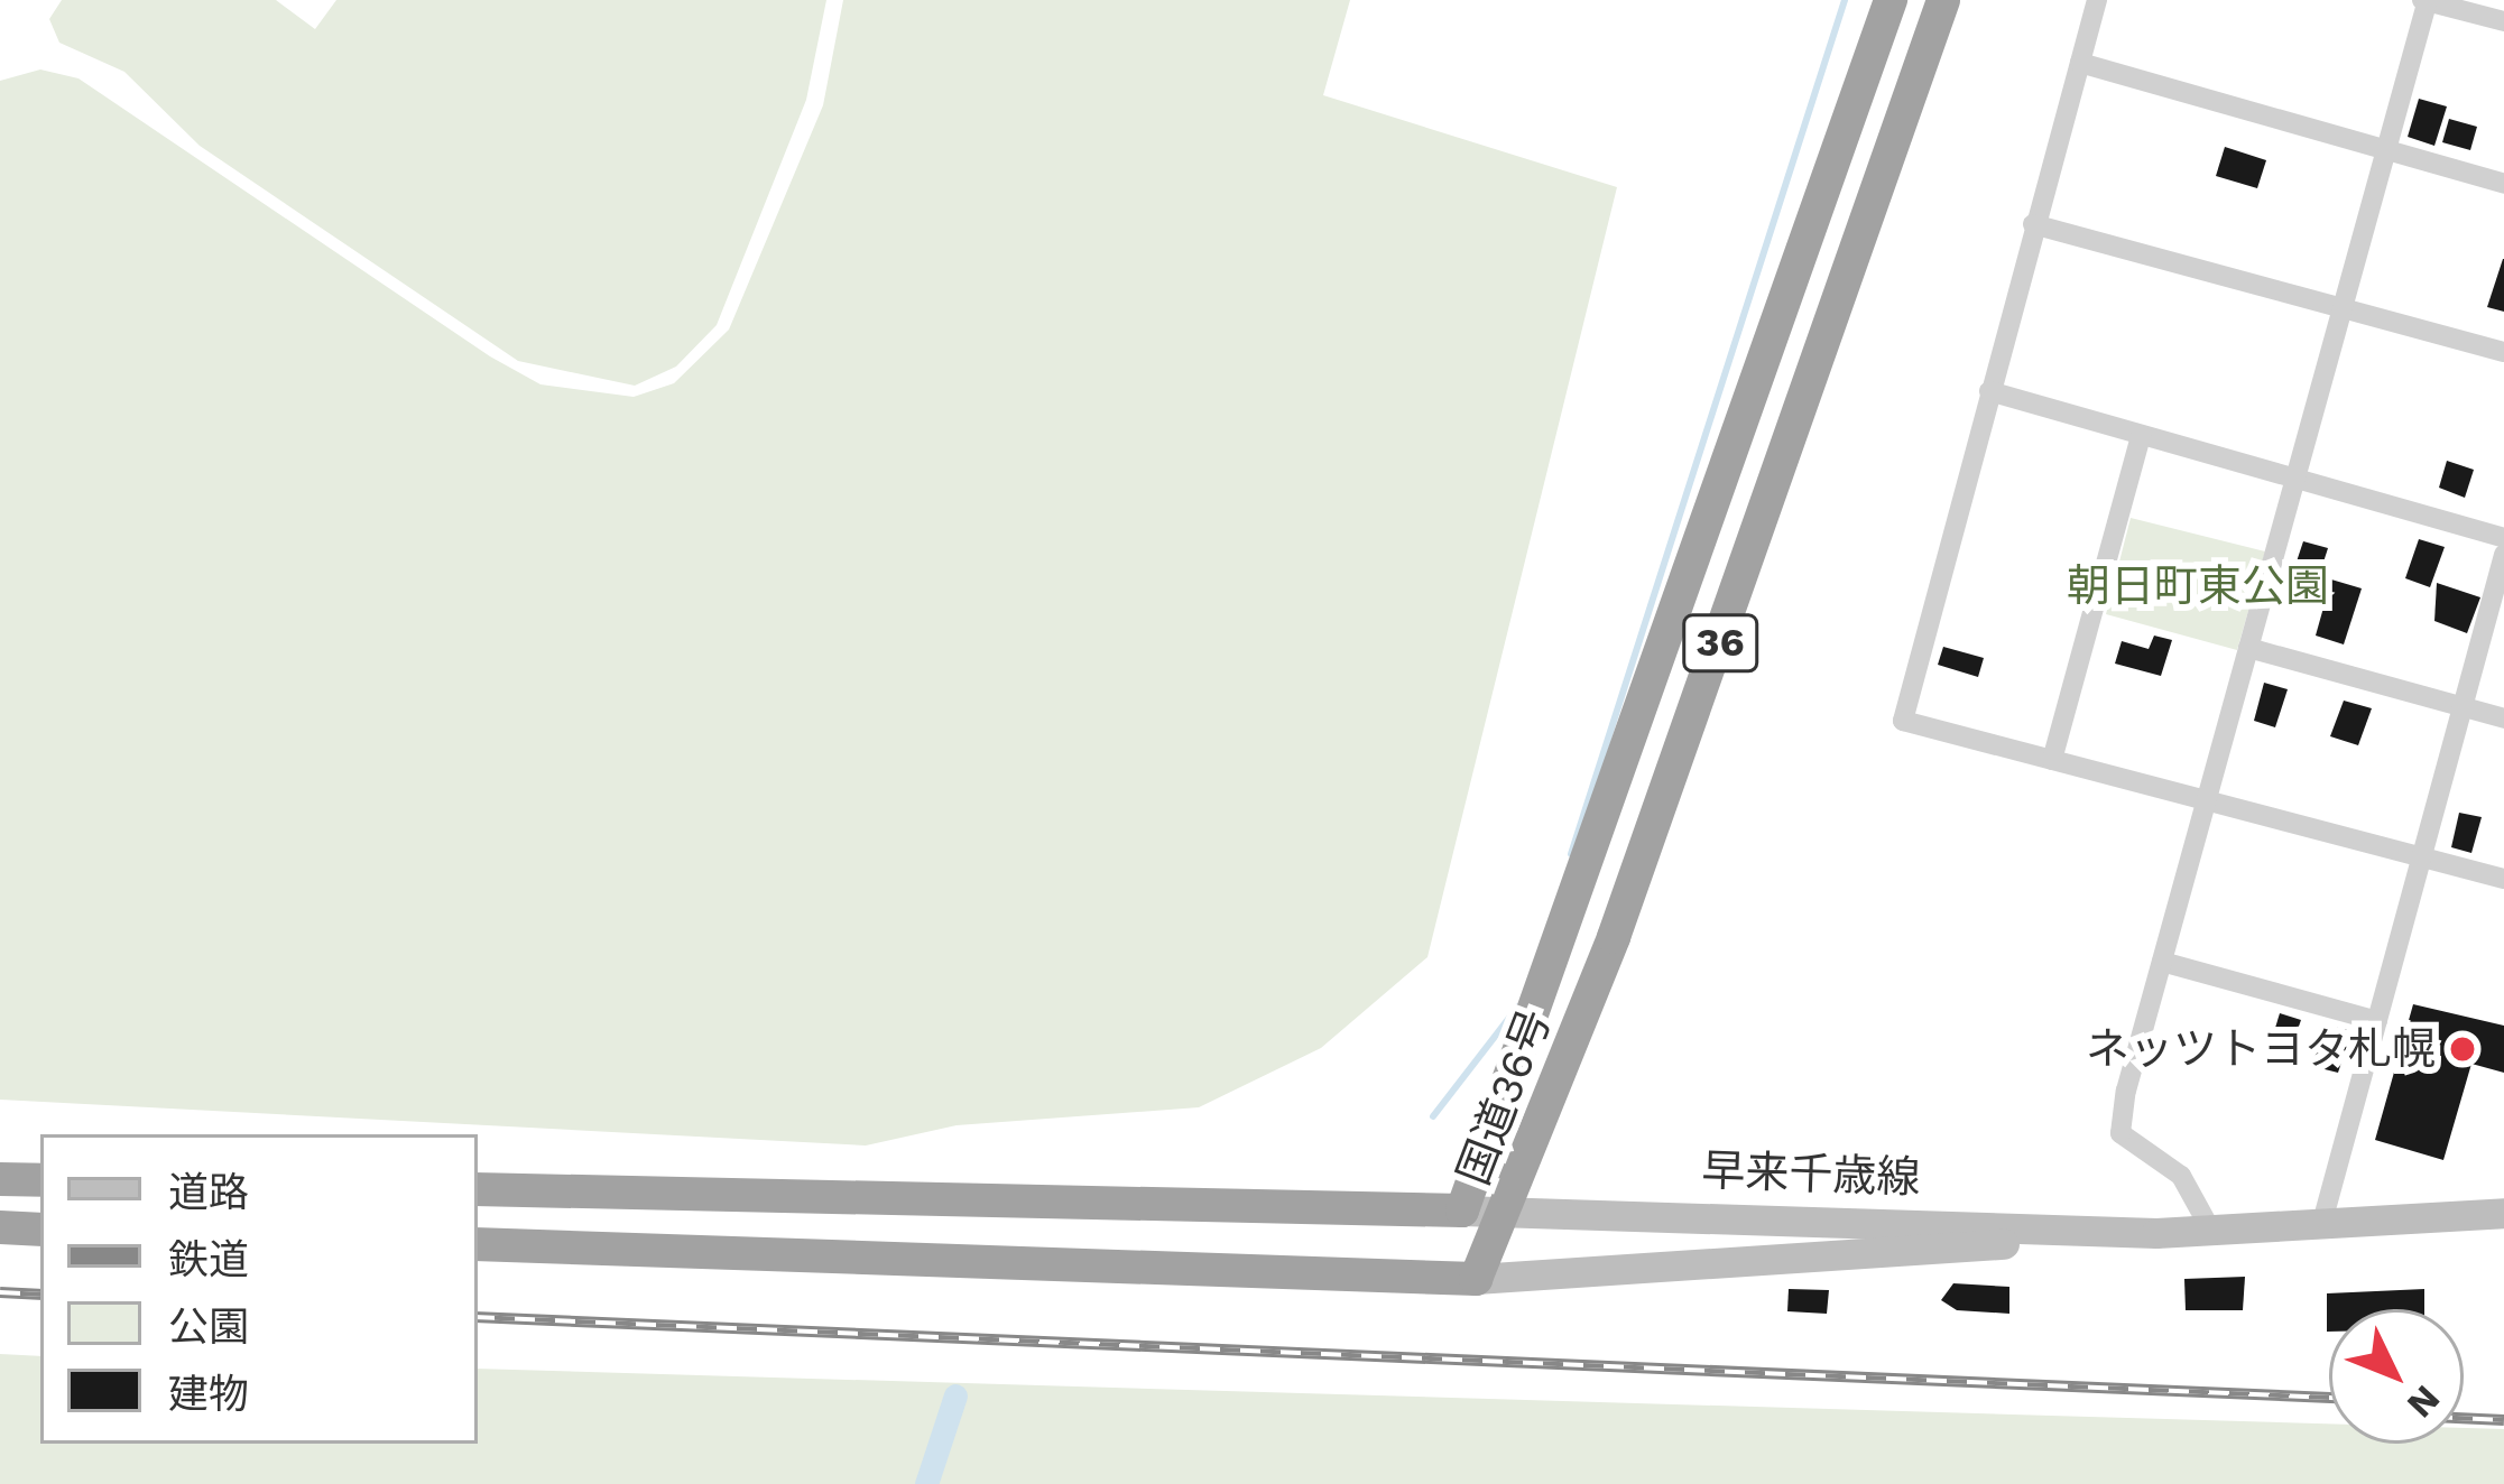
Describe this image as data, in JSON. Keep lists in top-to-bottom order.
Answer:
{
  "streets": {
    "highway": ["36", "国道36号"],
    "main road": ["早来千歳線"]
  },
  "crossings": [
    ["国道36号", "早来千歳線"]
  ],
  "parks": ["朝日町東公園"],
  "places": ["ネッツトヨタ札幌"],
  "legend": [
    "道路",
    "鉄道",
    "公園",
    "建物"
  ],
  "north": "bottom right"
}
